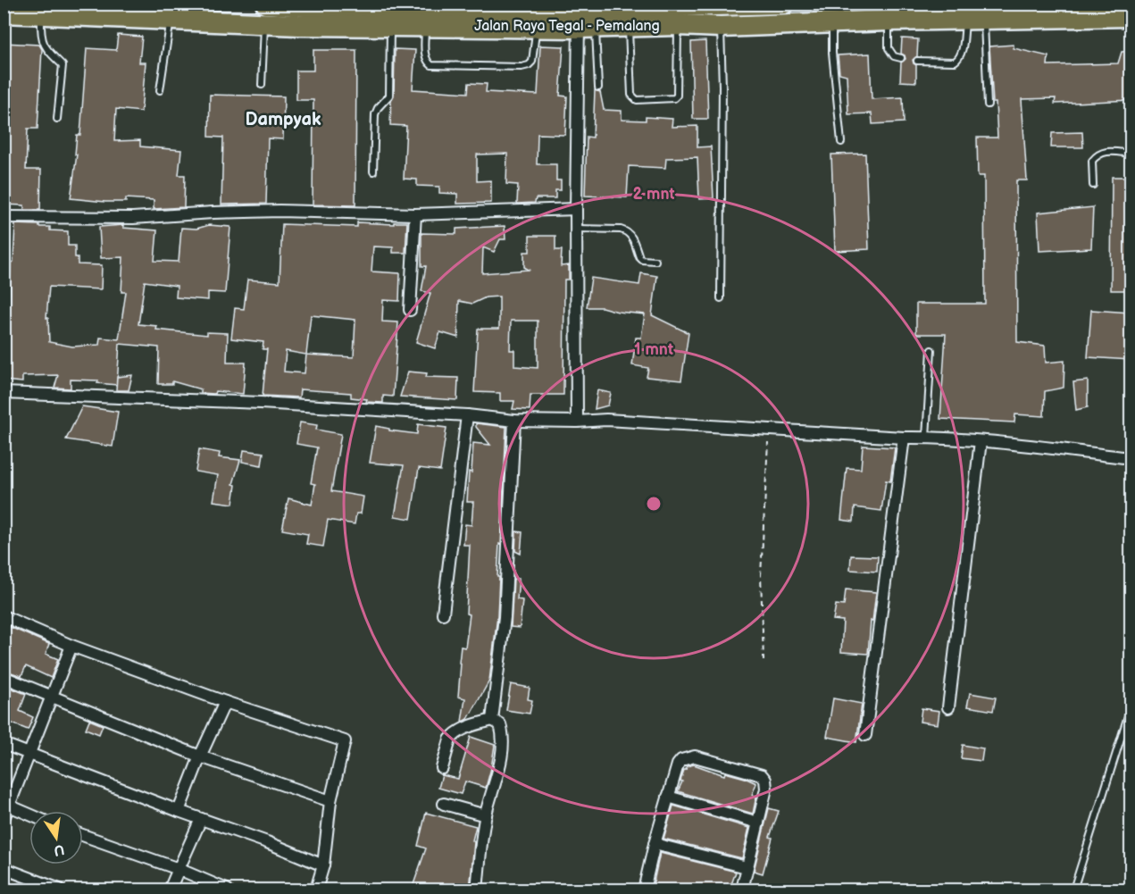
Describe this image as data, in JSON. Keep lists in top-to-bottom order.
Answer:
{
  "streets": {
    "highway": ["Jalan Raya Tegal - Pemalang"]
  },
  "districts": ["Dampyak"],
  "north": "bottom",
  "rings": ["2 mnt", "1 mnt"]
}
